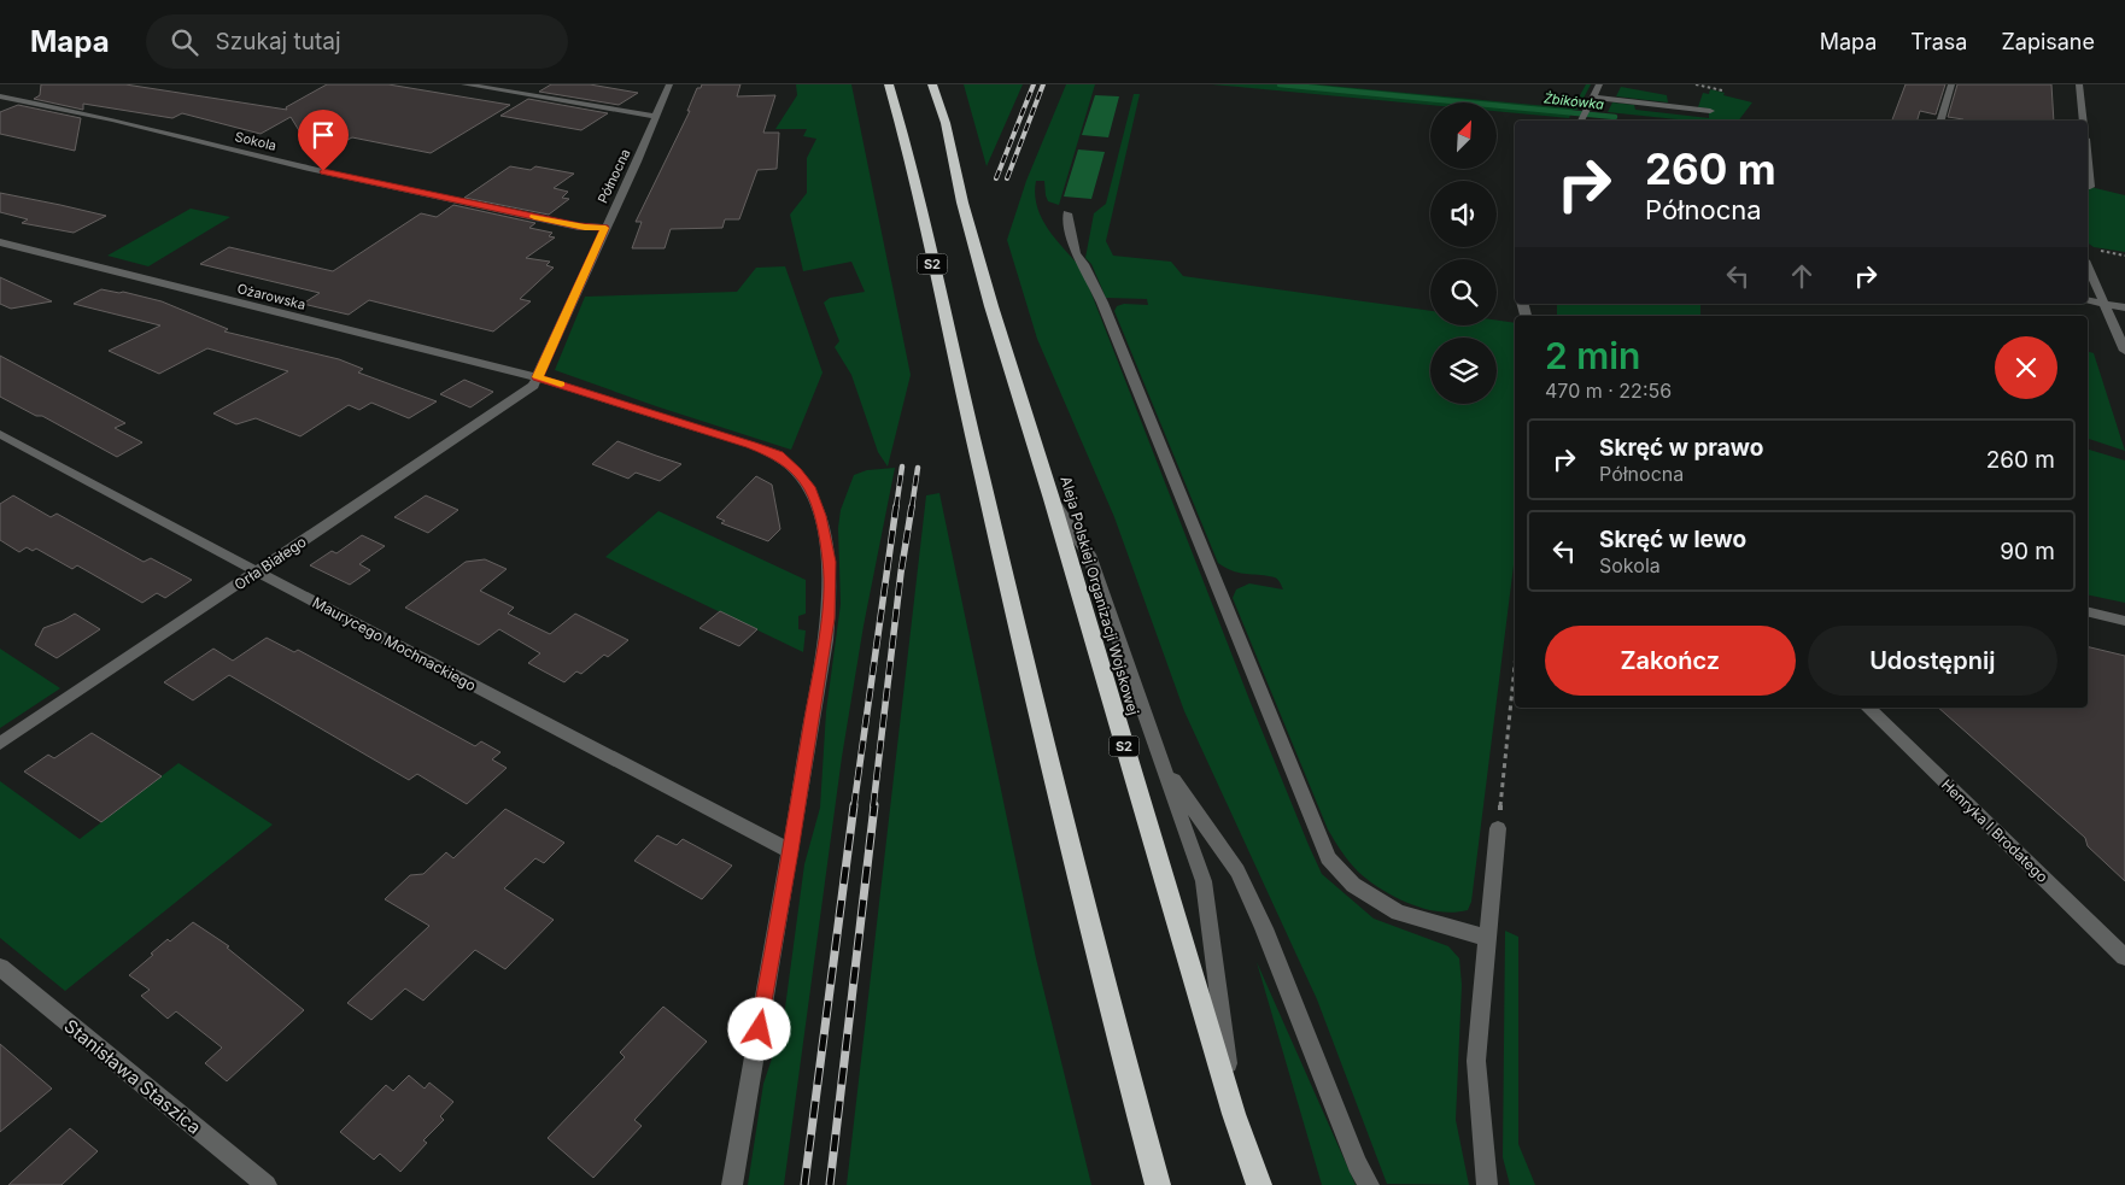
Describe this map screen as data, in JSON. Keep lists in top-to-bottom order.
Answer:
{
  "streets": {
    "highway": ["S2", "Aleja Polskiej Organizacji Wojskowej"],
    "street": [
      "Sokola",
      "Północna",
      "Ożarowska",
      "Orła Białego",
      "Maurycego Mochnackiego",
      "Henryka I Brodatego",
      "Stanisława Staszica"
    ]
  },
  "crossings": [
    ["Sokola", "Północna"],
    ["Północna", "Ożarowska"],
    ["Północna", "Orła Białego"],
    ["Ożarowska", "Orła Białego"],
    ["Ożarowska", "Maurycego Mochnackiego"],
    ["Orła Białego", "Maurycego Mochnackiego"]
  ],
  "water": ["Żbikówka"],
  "north": "top right",
  "page": {
    "header": "Mapa",
    "search": "Szukaj tutaj",
    "nav": ["Mapa", "Trasa", "Zapisane"],
    "turn": ["260 m", "Północna"],
    "heading": ["2 min", "470 m · 22:56"],
    "list": [
      {
        "name": "Skręć w prawo",
        "note": "Północna",
        "value": "260 m"
      },
      {
        "name": "Skręć w lewo",
        "note": "Sokola",
        "value": "90 m"
      }
    ],
    "buttons": ["Zakończ", "Udostępnij"]
  }
}
